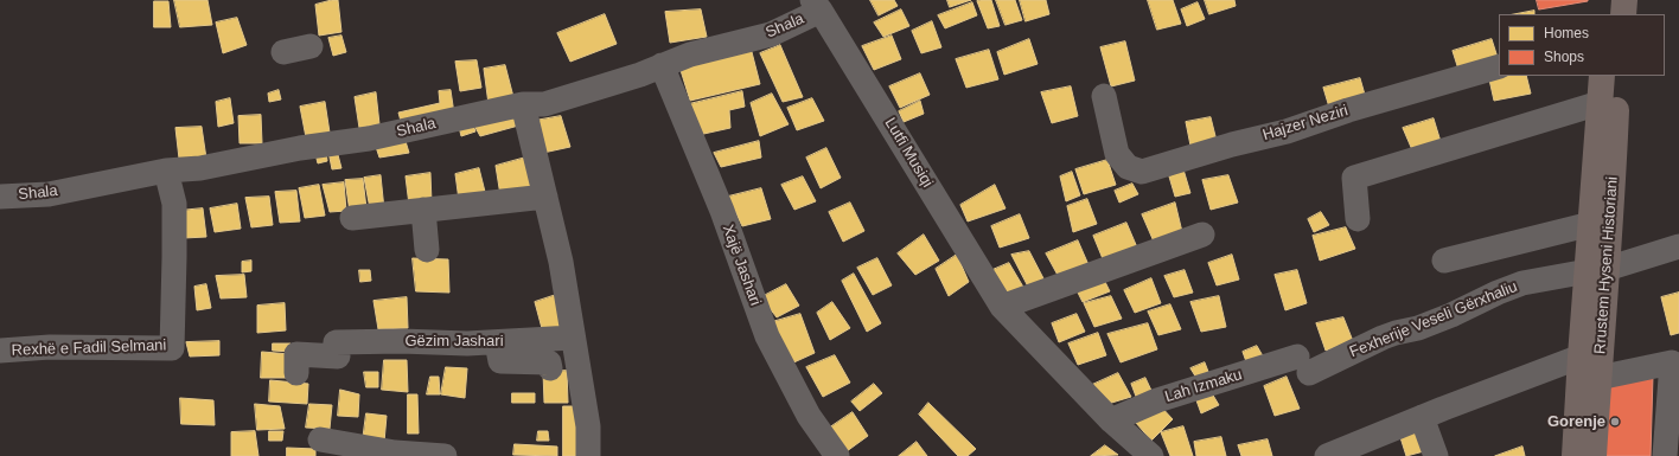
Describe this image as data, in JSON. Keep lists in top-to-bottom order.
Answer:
{
  "streets": {
    "main road": ["Rrustem Hyseni Historiani"],
    "street": [
      "Shala",
      "Hajzer Neziri",
      "Lutfi Musiqi",
      "Xajë Jashari",
      "Fexherije Veseli Gërxhaliu",
      "Gëzim Jashari",
      "Rexhë e Fadil Selmani",
      "Lah Izmaku"
    ]
  },
  "crossings": [
    ["Shala", "Lutfi Musiqi"],
    ["Shala", "Xajë Jashari"],
    ["Shala", "Rexhë e Fadil Selmani"],
    ["Lutfi Musiqi", "Lah Izmaku"],
    ["Rrustem Hyseni Historiani", "Fexherije Veseli Gërxhaliu"],
    ["Fexherije Veseli Gërxhaliu", "Lah Izmaku"]
  ],
  "places": ["Gorenje"],
  "legend": ["Homes", "Shops"]
}
